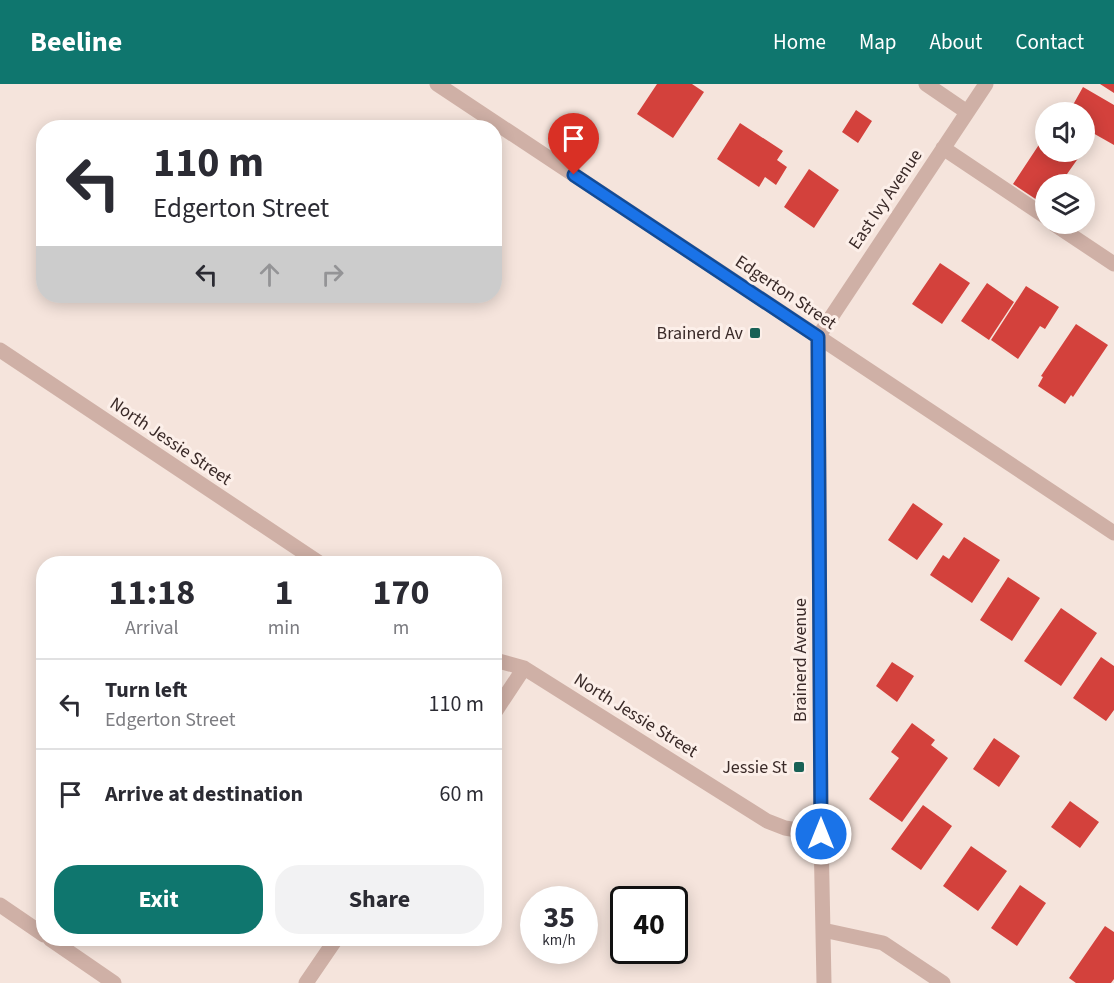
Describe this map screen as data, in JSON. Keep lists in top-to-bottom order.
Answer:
{
  "streets": {
    "street": [
      "East Ivy Avenue",
      "Edgerton Street",
      "North Jessie Street",
      "Brainerd Avenue"
    ]
  },
  "crossings": [
    ["East Ivy Avenue", "Edgerton Street"],
    ["East Ivy Avenue", "Brainerd Avenue"],
    ["Edgerton Street", "Brainerd Avenue"],
    ["North Jessie Street", "Brainerd Avenue"]
  ],
  "places": {
    "transit": ["Brainerd Av", "Jessie St"]
  },
  "page": {
    "header": "Beeline",
    "nav": [
      "Home",
      "Map",
      "About",
      "Contact"
    ],
    "turn": ["110 m", "Edgerton Street"],
    "eta": [
      "11:18",
      "Arrival",
      "1",
      "min",
      "170",
      "m"
    ],
    "list": [
      {
        "name": "Turn left",
        "note": "Edgerton Street",
        "value": "110 m"
      },
      {
        "name": "Arrive at destination",
        "value": "60 m"
      }
    ],
    "buttons": ["Exit", "Share"],
    "speed": "35 km/h",
    "limit": "40"
  }
}
